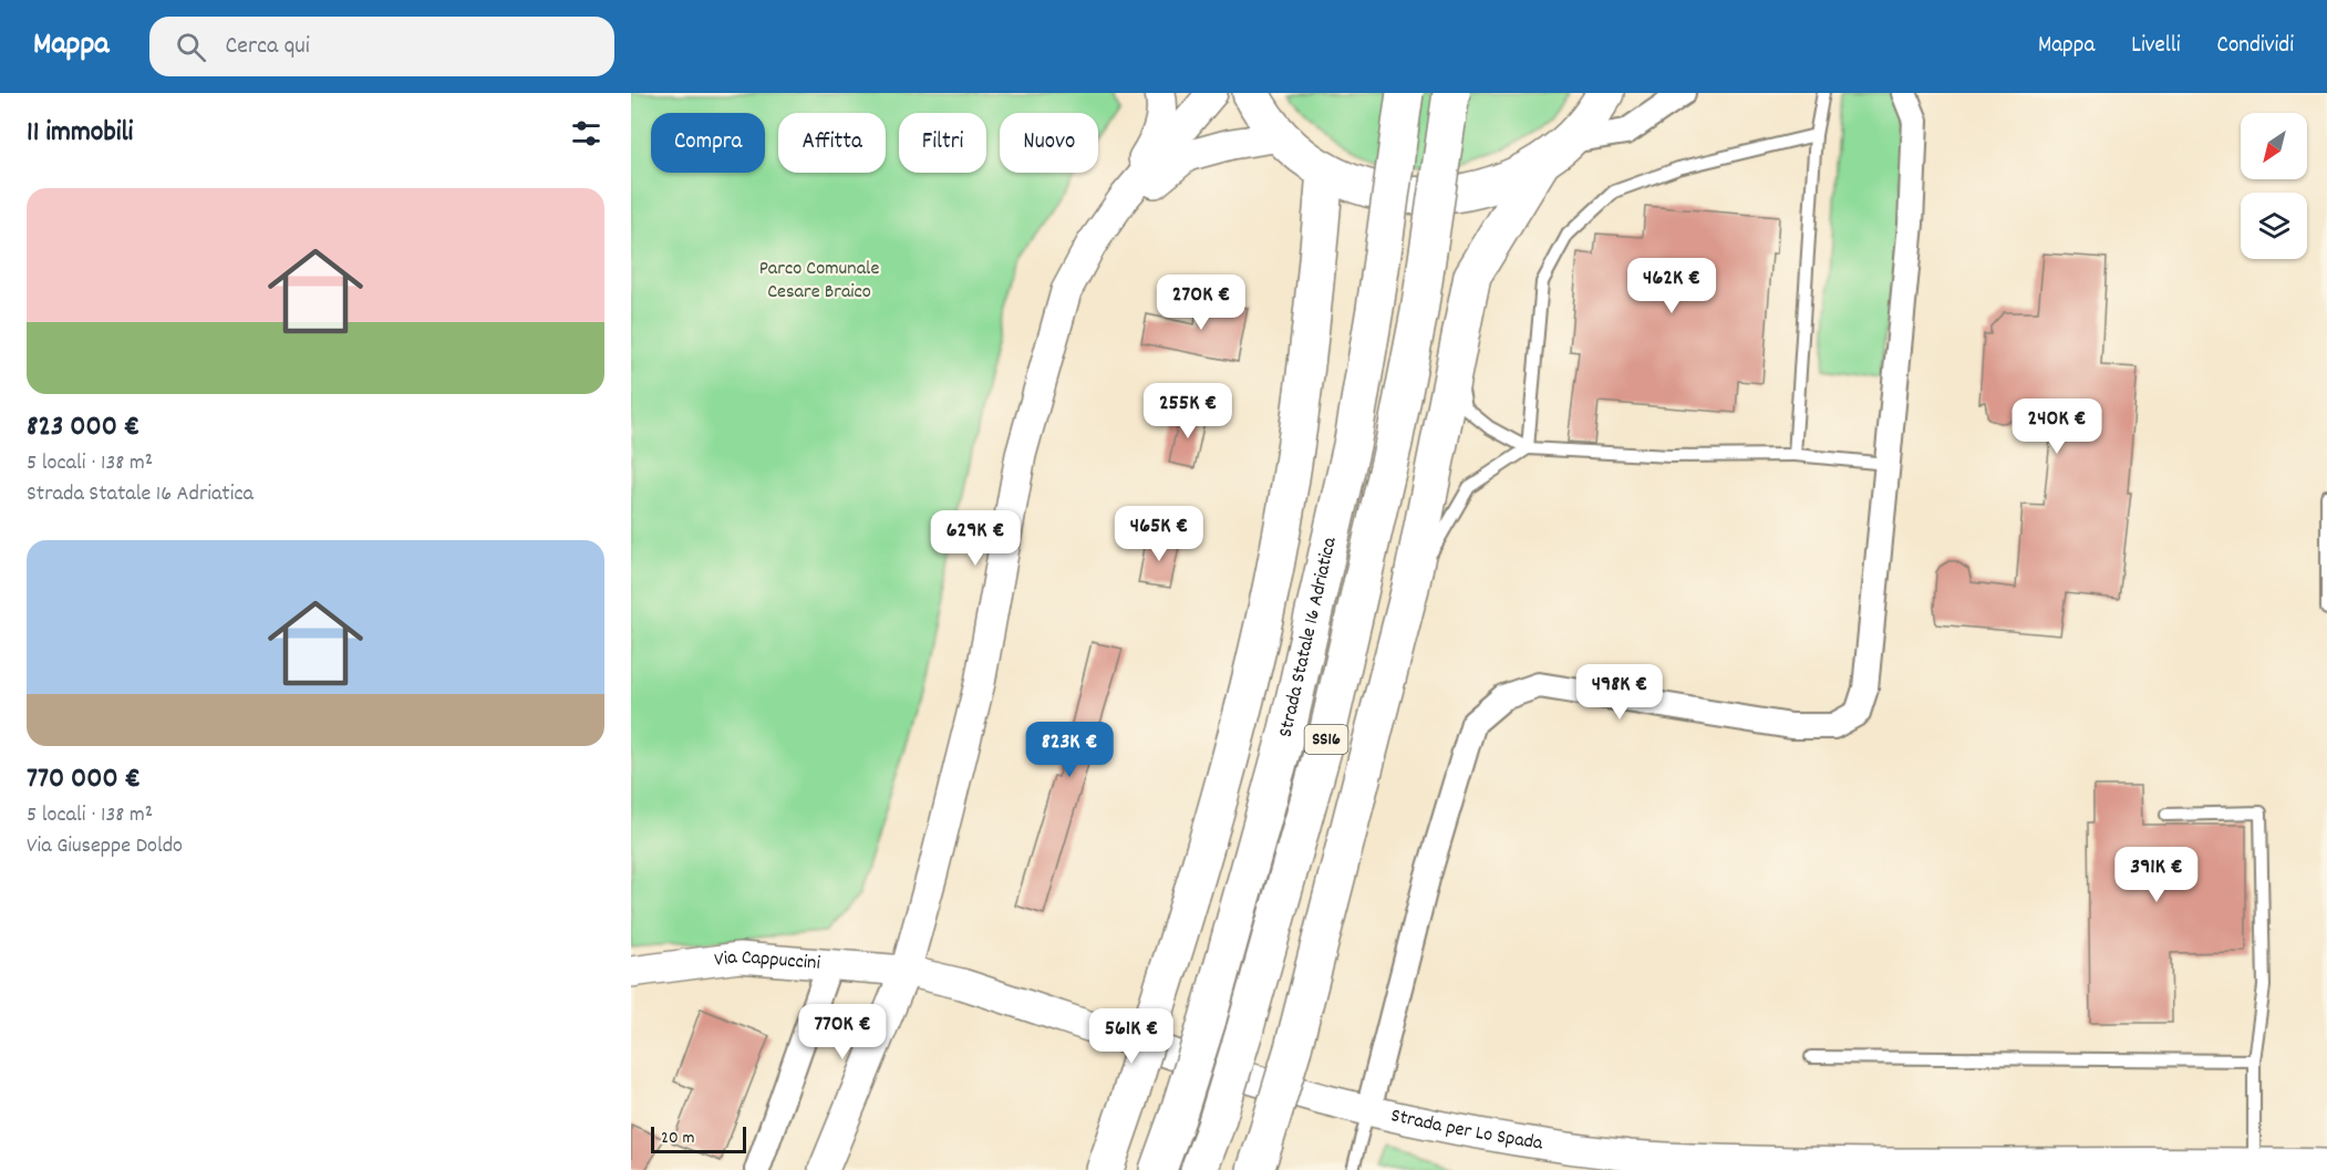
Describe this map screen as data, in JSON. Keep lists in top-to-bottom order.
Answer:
{
  "streets": {
    "highway": ["Strada Statale 16 Adriatica", "SS16"],
    "street": ["Via Cappuccini", "Strada per Lo Spada"]
  },
  "crossings": [
    ["Via Cappuccini", "Strada per Lo Spada"]
  ],
  "parks": ["Parco Comunale Cesare Braico"],
  "scale_bar": "20 m",
  "north": "bottom left",
  "page": {
    "header": "Mappa",
    "search": "Cerca qui",
    "nav": ["Mappa", "Livelli", "Condividi"],
    "heading": "11 immobili",
    "chip": [
      "Compra",
      "Affitta",
      "Filtri",
      "Nuovo"
    ],
    "list": [
      {
        "name": "823 000 €",
        "note": "5 locali · 138 m² · Strada Statale 16 Adriatica"
      },
      {
        "name": "770 000 €",
        "note": "5 locali · 138 m² · Via Giuseppe Doldo"
      }
    ],
    "price": [
      "462K €",
      "270K €",
      "255K €",
      "240K €",
      "465K €",
      "629K €",
      "498K €",
      "823K €",
      "391K €",
      "770K €",
      "561K €"
    ],
    "scale": "20 m"
  }
}
